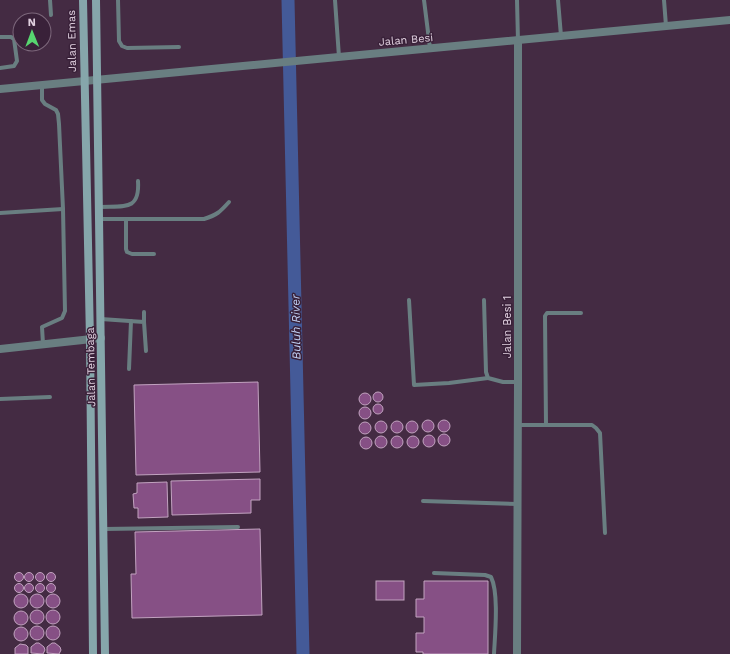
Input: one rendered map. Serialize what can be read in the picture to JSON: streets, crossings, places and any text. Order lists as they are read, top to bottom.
{
  "streets": {
    "main road": ["Jalan Emas", "Jalan Tembaga"],
    "street": ["Jalan Besi", "Jalan Besi 1"]
  },
  "crossings": [
    ["Jalan Besi", "Jalan Emas"],
    ["Jalan Besi", "Jalan Besi 1"],
    ["Jalan Besi", "Jalan Tembaga"],
    ["Jalan Emas", "Jalan Tembaga"]
  ],
  "water": ["Buluh River"],
  "north": "top"
}
